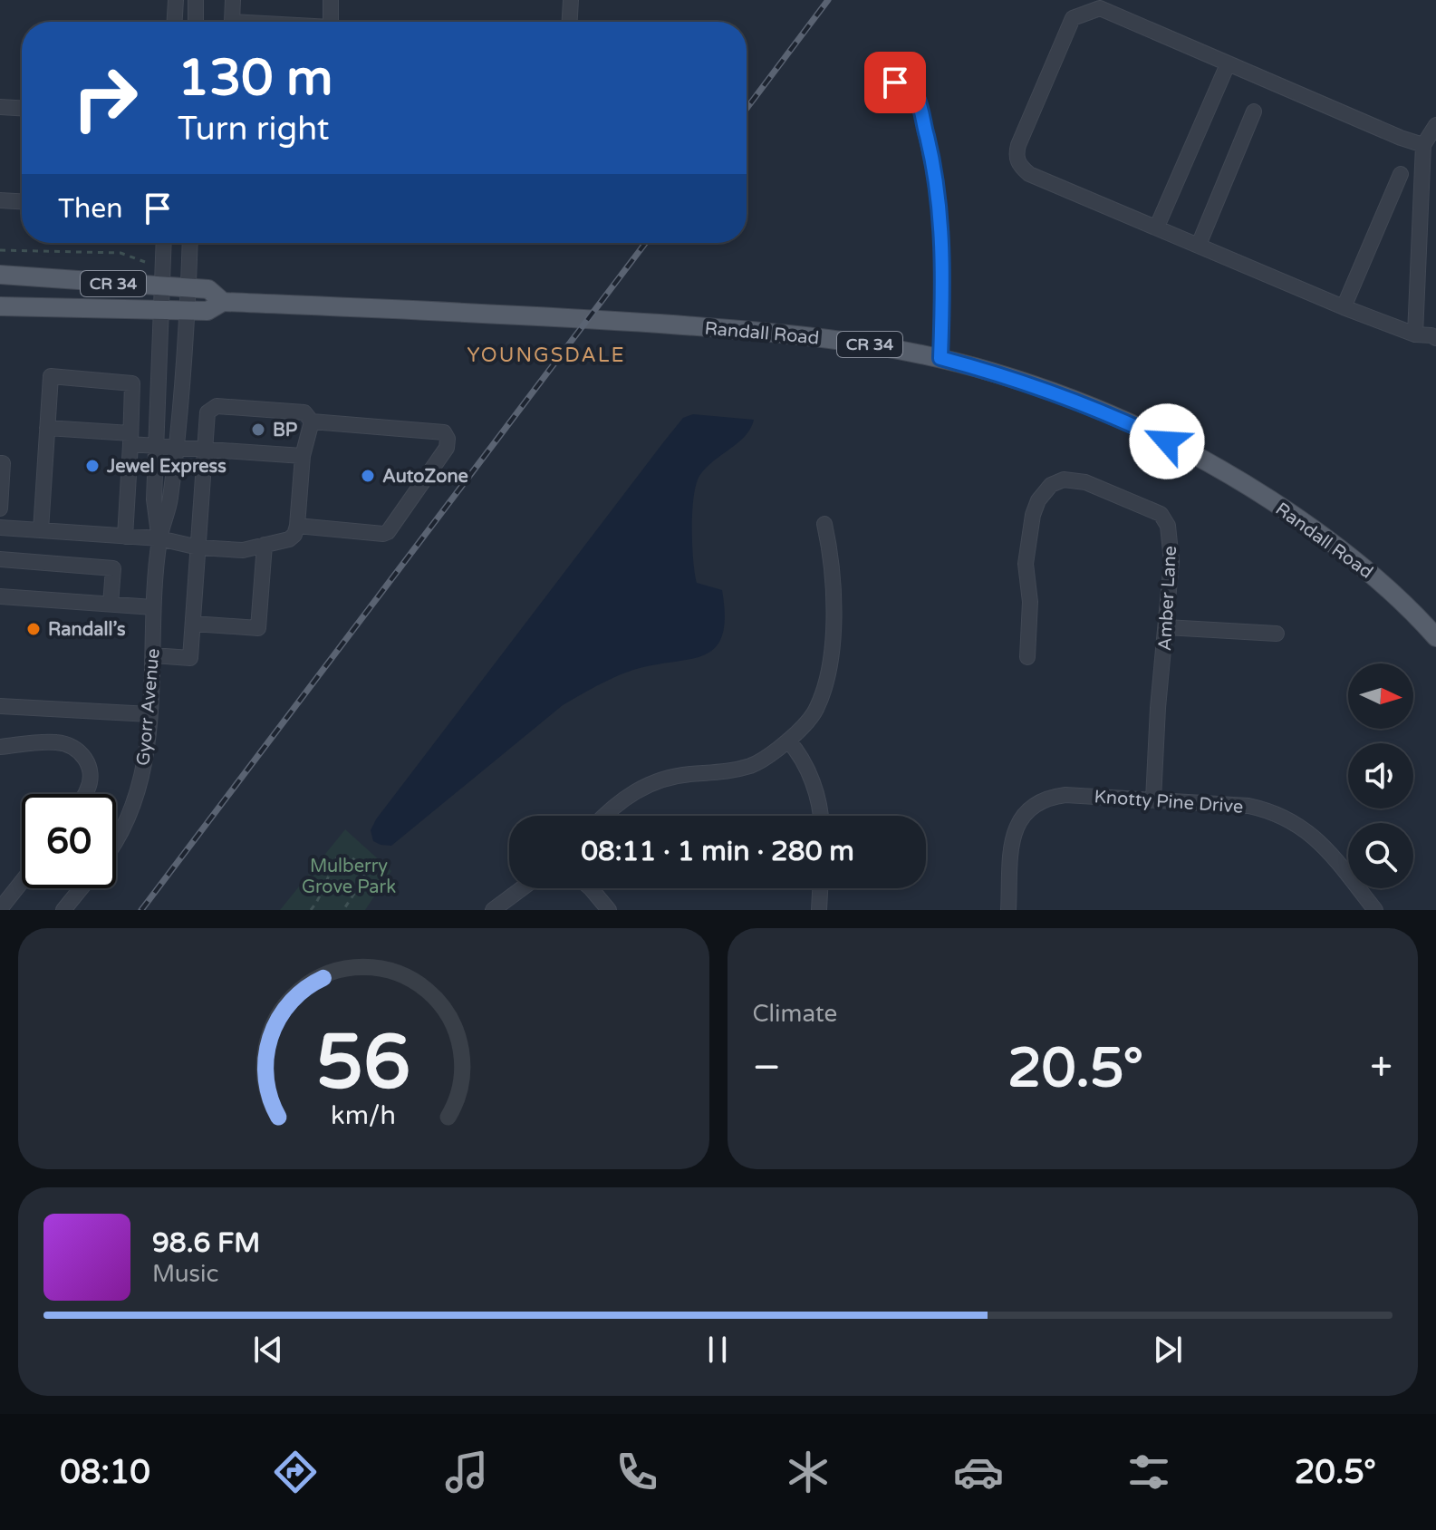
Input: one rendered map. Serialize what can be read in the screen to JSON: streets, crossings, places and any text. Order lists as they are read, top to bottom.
{
  "streets": {
    "main road": ["CR 34", "Randall Road"],
    "street": ["Amber Lane", "Gyorr Avenue", "Knotty Pine Drive"]
  },
  "crossings": [
    ["Randall Road", "Gyorr Avenue"],
    ["Amber Lane", "Knotty Pine Drive"]
  ],
  "districts": ["YOUNGSDALE"],
  "parks": ["Mulberry Grove Park"],
  "places": [
    "BP",
    "Jewel Express",
    "AutoZone",
    "Randall’s"
  ],
  "north": "right",
  "page": {
    "turn": ["130 m", "Turn right"],
    "then": "Then",
    "limit": "60",
    "trip": "08:11 · 1 min · 280 m",
    "tile": "Climate",
    "heat": ["−", "20.5°", "+"],
    "song": ["98.6 FM", "Music"],
    "tabs": ["08:10", "20.5°"],
    "gauge": ["56", "km/h"]
  }
}
